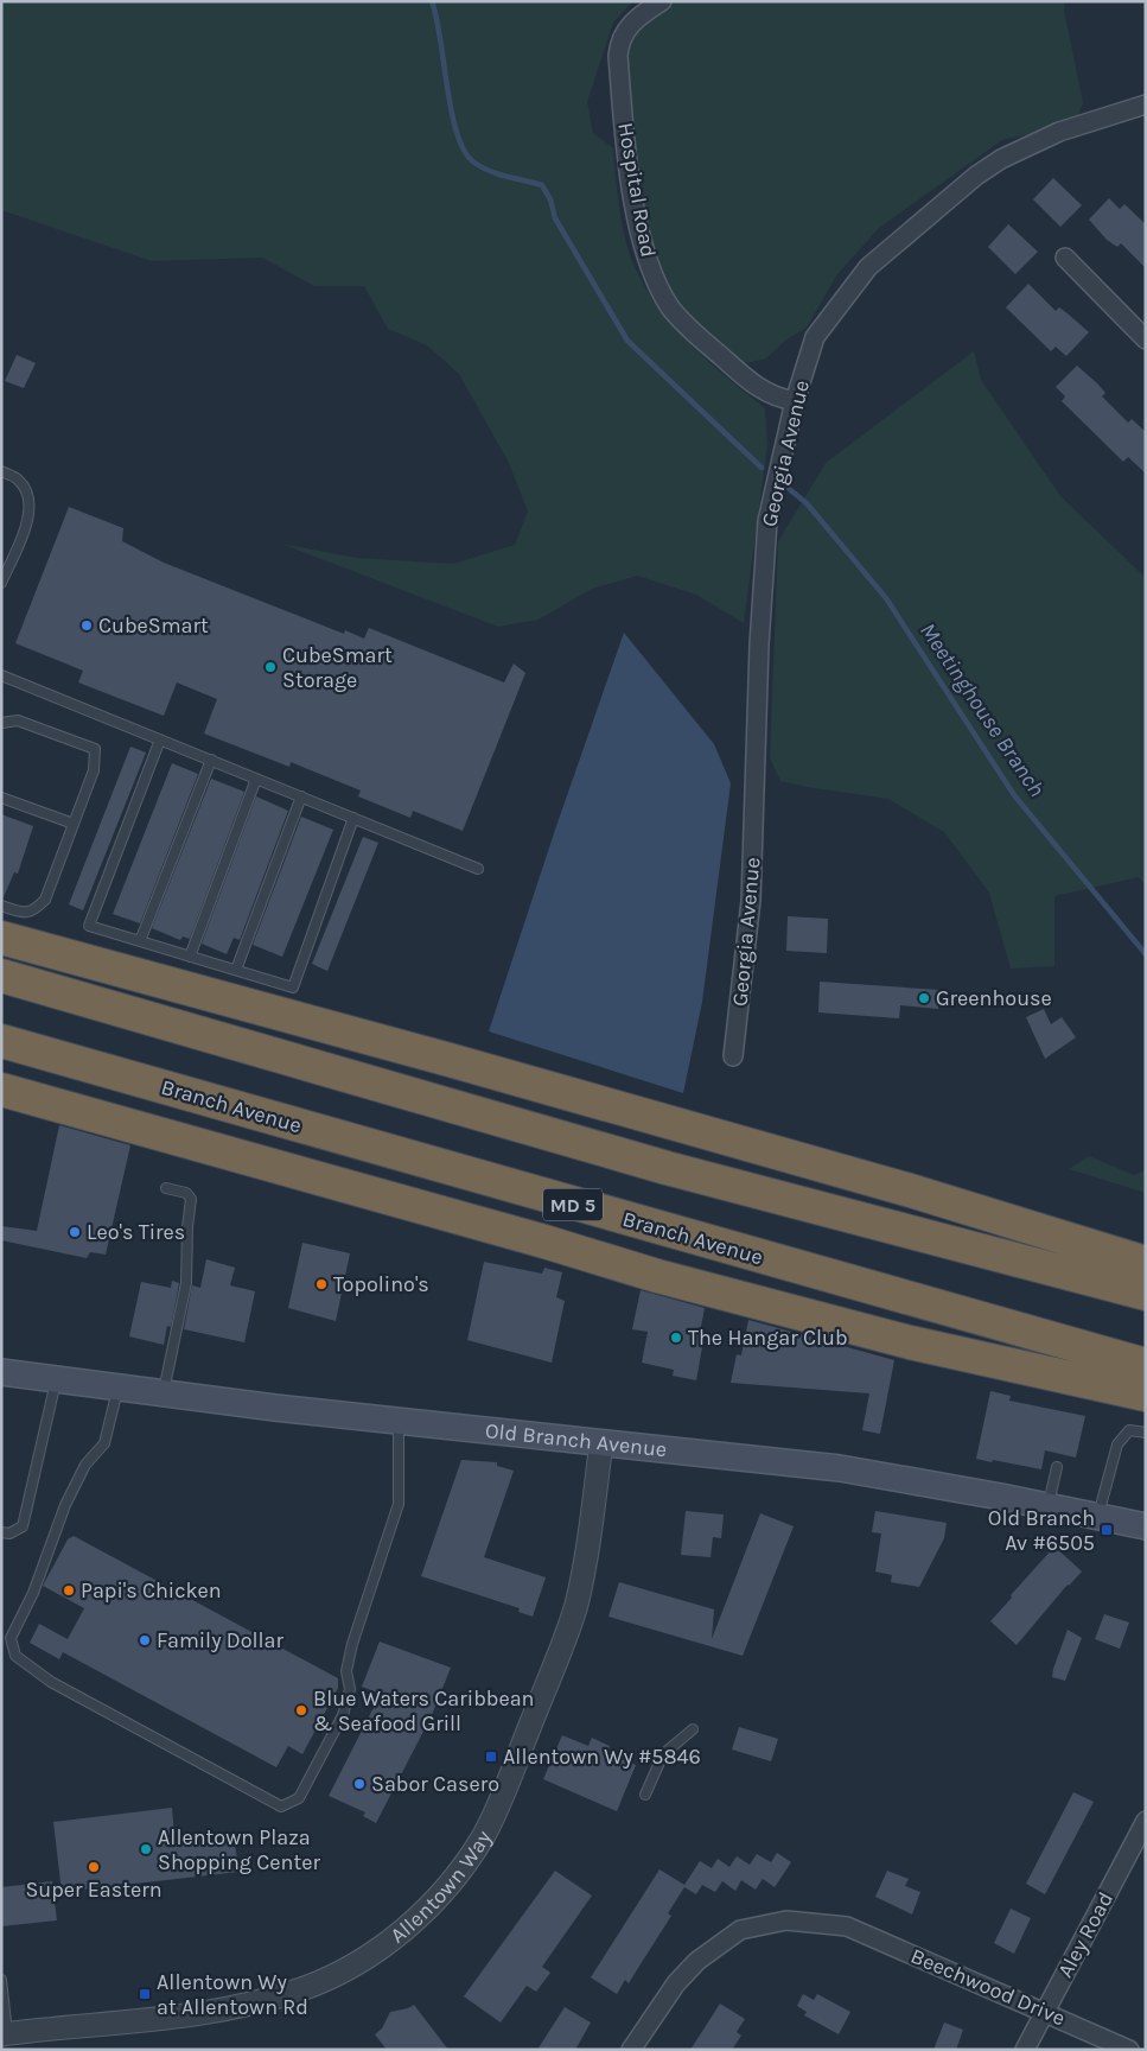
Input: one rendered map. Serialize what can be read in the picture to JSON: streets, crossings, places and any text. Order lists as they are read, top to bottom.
{
  "streets": {
    "highway": ["Branch Avenue", "MD 5"],
    "main road": ["Old Branch Avenue"],
    "street": [
      "Hospital Road",
      "Georgia Avenue",
      "Allentown Way",
      "Aley Road",
      "Beechwood Drive"
    ]
  },
  "crossings": [
    ["Hospital Road", "Georgia Avenue"],
    ["Old Branch Avenue", "Allentown Way"],
    ["Aley Road", "Beechwood Drive"]
  ],
  "water": ["Meetinghouse Branch"],
  "places": {
    "other": [
      "CubeSmart",
      "CubeSmart Storage",
      "Greenhouse",
      "Leo's Tires",
      "Topolino's",
      "The Hangar Club",
      "Papi's Chicken",
      "Family Dollar",
      "Blue Waters Caribbean & Seafood Grill",
      "Sabor Casero",
      "Allentown Plaza Shopping Center",
      "Super Eastern"
    ],
    "transit": ["Old Branch Av #6505", "Allentown Wy #5846", "Allentown Wy at Allentown Rd"]
  }
}
